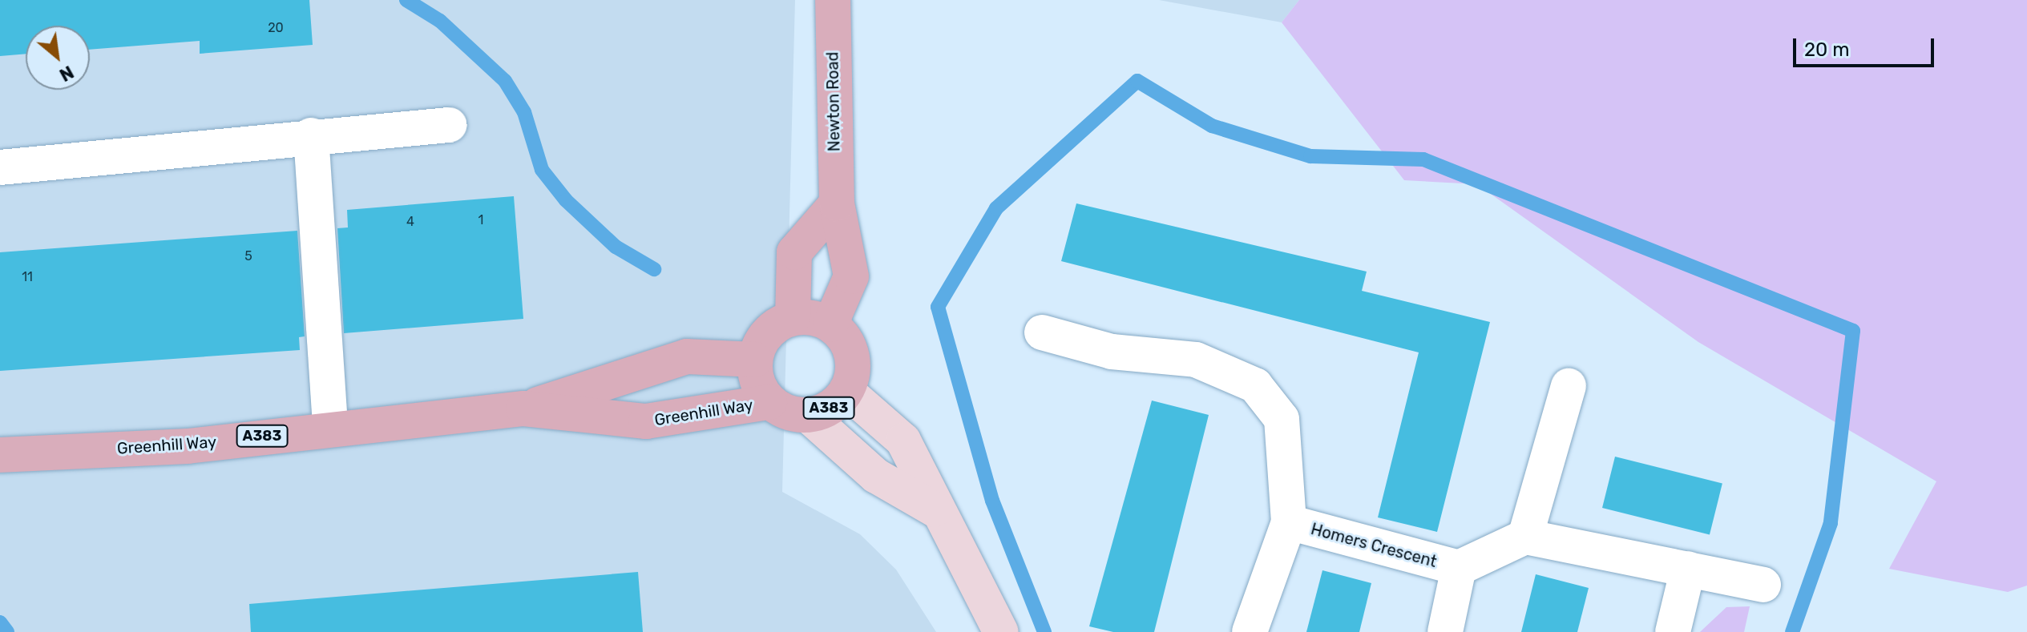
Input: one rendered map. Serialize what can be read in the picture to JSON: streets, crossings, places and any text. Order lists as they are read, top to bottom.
{
  "streets": {
    "main road": ["Newton Road", "A383", "Greenhill Way"],
    "street": ["Homers Crescent"]
  },
  "crossings": [
    ["Newton Road", "A383"],
    ["Newton Road", "Greenhill Way"],
    ["A383", "Greenhill Way"]
  ],
  "house_numbers": [
    "20",
    "1",
    "4",
    "5",
    "11"
  ],
  "scale_bar": "20 m",
  "north": "bottom right"
}
